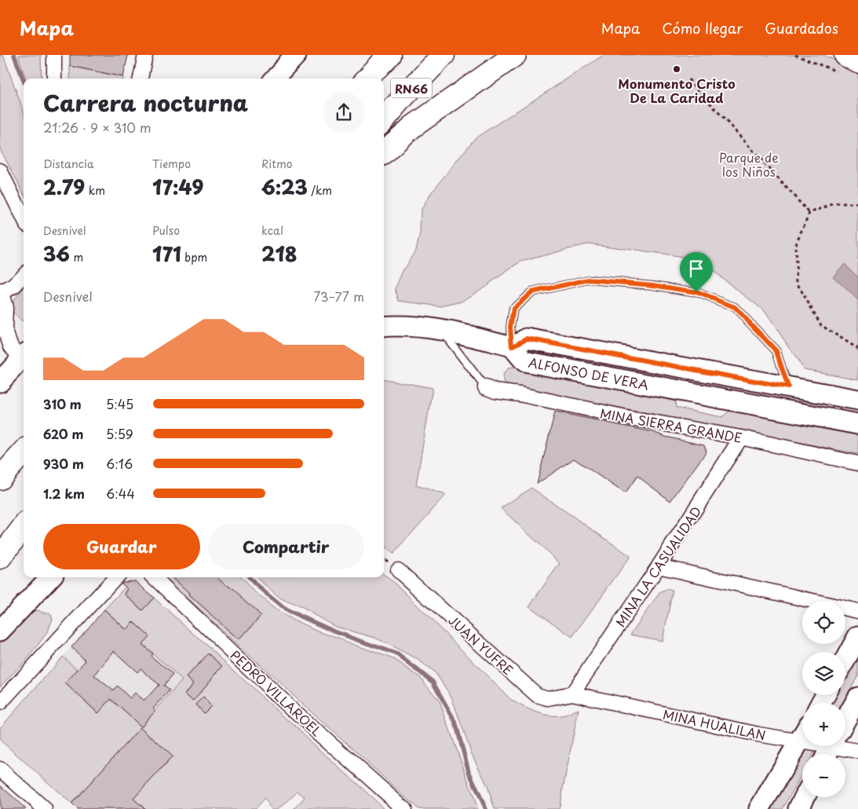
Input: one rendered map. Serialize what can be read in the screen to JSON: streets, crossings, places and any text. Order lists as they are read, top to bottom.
{
  "streets": {
    "highway": ["RN66"],
    "street": [
      "ALFONSO DE VERA",
      "MINA SIERRA GRANDE",
      "MINA LA CASUALIDAD",
      "JUAN YUFRE",
      "PEDRO VILLAROEL",
      "MINA HUALILAN"
    ]
  },
  "crossings": [
    ["MINA SIERRA GRANDE", "MINA LA CASUALIDAD"],
    ["MINA LA CASUALIDAD", "JUAN YUFRE"],
    ["MINA LA CASUALIDAD", "MINA HUALILAN"],
    ["JUAN YUFRE", "MINA HUALILAN"]
  ],
  "parks": ["Parque de los Niños"],
  "places": ["Monumento Cristo De La Caridad"],
  "page": {
    "header": "Mapa",
    "nav": ["Mapa", "Cómo llegar", "Guardados"],
    "heading": ["Carrera nocturna", "21:26 · 9 × 310 m"],
    "stats": [
      ["Distancia", "2.79 km"],
      ["Tiempo", "17:49"],
      ["Ritmo", "6:23 /km"],
      ["Desnivel", "36 m"],
      ["Pulso", "171 bpm"],
      ["kcal", "218"]
    ],
    "chart": ["Desnivel", "73–77 m"],
    "list": [
      {
        "name": "310 m",
        "note": "5:45"
      },
      {
        "name": "620 m",
        "note": "5:59"
      },
      {
        "name": "930 m",
        "note": "6:16"
      },
      {
        "name": "1.2 km",
        "note": "6:44"
      }
    ],
    "buttons": ["Guardar", "Compartir"],
    "map_buttons": ["+", "−"]
  }
}
